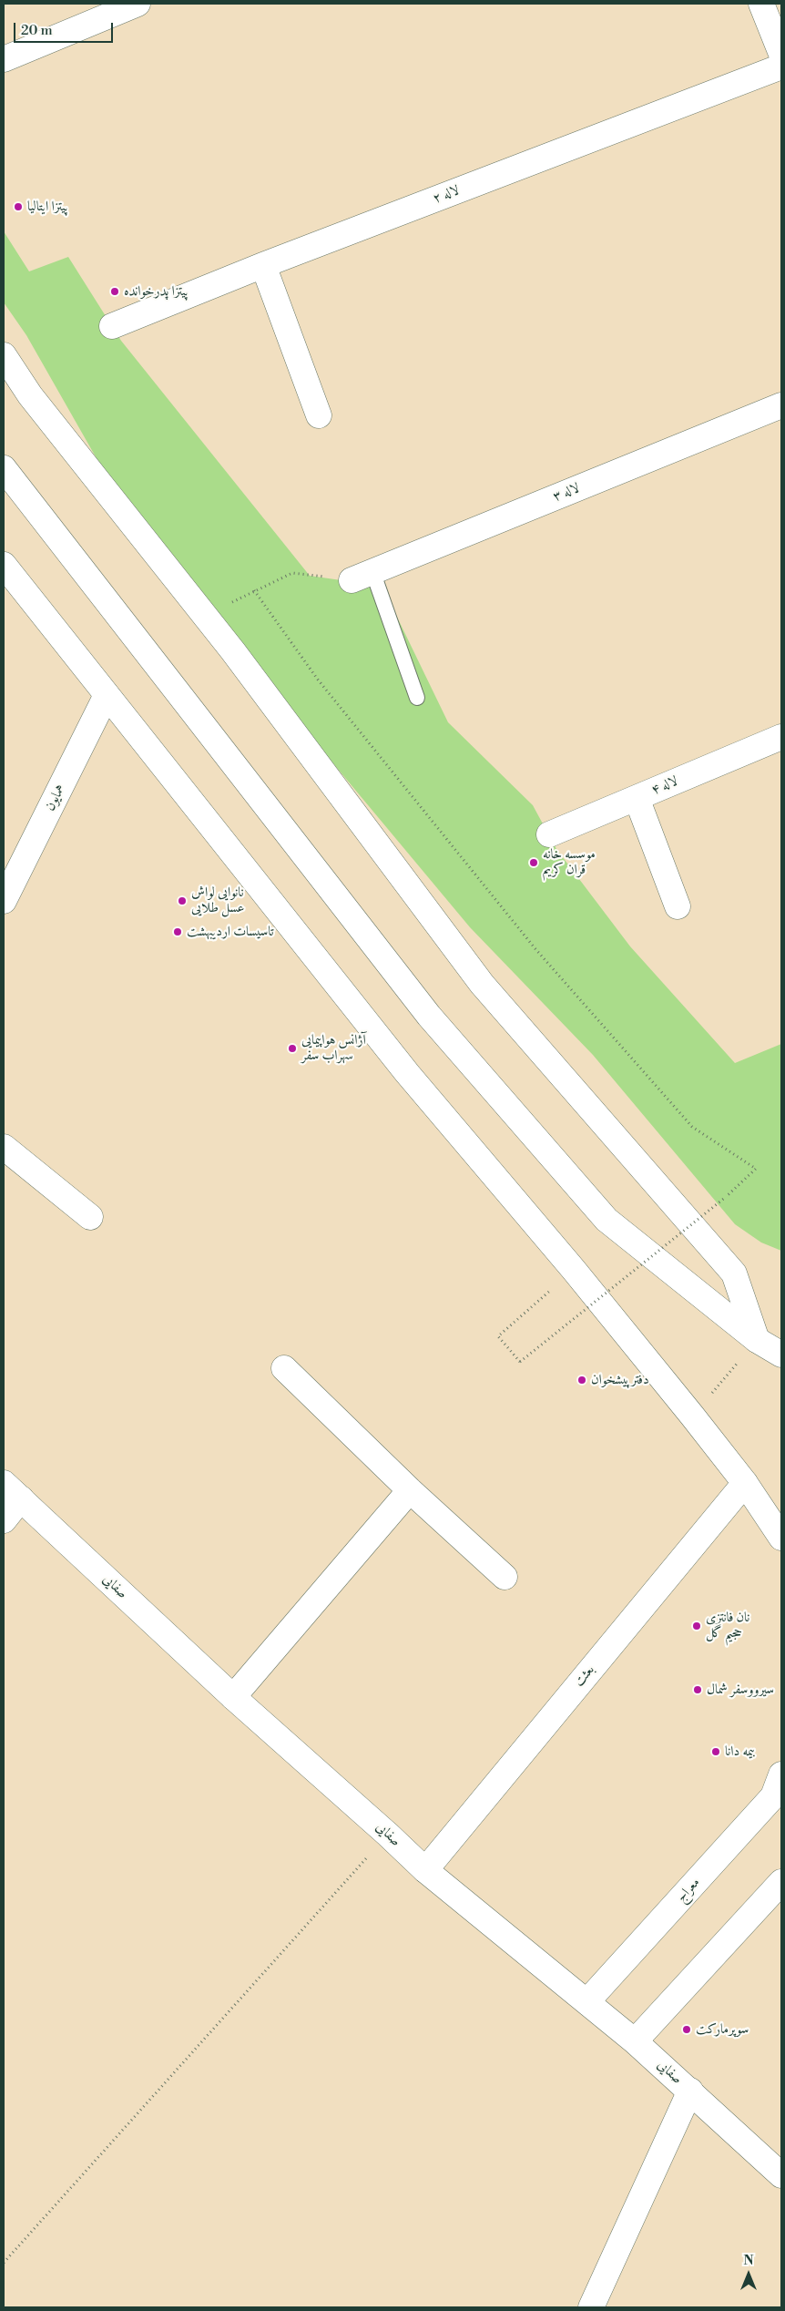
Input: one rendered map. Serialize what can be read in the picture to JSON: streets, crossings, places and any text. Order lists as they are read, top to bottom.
{
  "streets": {
    "street": [
      "لاله ۲",
      "لاله ۳",
      "لاله ۴",
      "همایون",
      "صفایی",
      "بعثت",
      "معراج"
    ]
  },
  "crossings": [
    ["صفایی", "بعثت"],
    ["صفایی", "معراج"]
  ],
  "places": [
    "پیتزا ایتالیا",
    "پیتزا پدرخوانده",
    "موسسه خانه قران کریم",
    "نانوایی لواش عسل طلایی",
    "تاسیسات اردیبهشت",
    "آژانس هواپیمایی سهراب سفر",
    "دفترپیشخوان",
    "نان فانتزی حجیم گل",
    "سیرووسفر شمال",
    "بیمه دانا",
    "سوپرمارکت"
  ],
  "scale_bar": "20 m",
  "north": "top"
}
